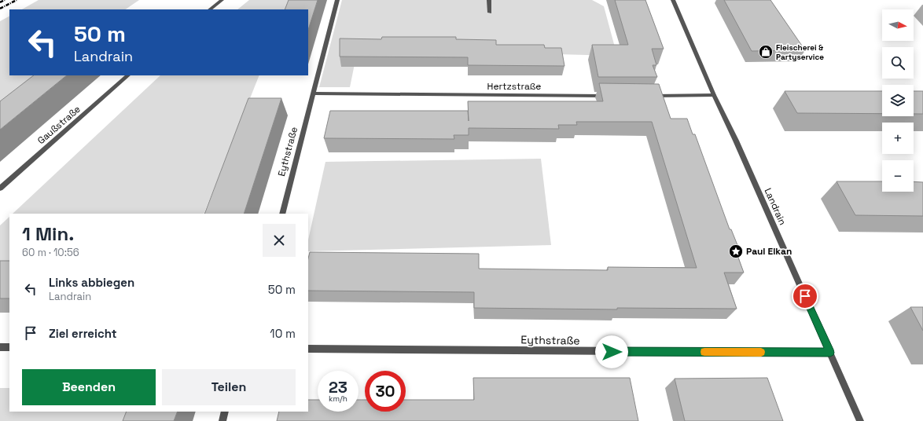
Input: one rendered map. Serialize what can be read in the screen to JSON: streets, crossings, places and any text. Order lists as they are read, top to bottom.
{
  "streets": {
    "street": [
      "Hertzstraße",
      "Gaußstraße",
      "Eythstraße",
      "Landrain"
    ]
  },
  "crossings": [
    ["Hertzstraße", "Eythstraße"],
    ["Eythstraße", "Landrain"]
  ],
  "places": {
    "shop": ["Fleischerei & Partyservice"],
    "place": ["Paul Elkan"]
  },
  "north": "right",
  "page": {
    "map_buttons": ["+", "−"],
    "turn": ["50 m", "Landrain"],
    "heading": ["1 Min.", "60 m · 10:56"],
    "list": [
      {
        "name": "Links abbiegen",
        "note": "Landrain",
        "value": "50 m"
      },
      {
        "name": "Ziel erreicht",
        "value": "10 m"
      }
    ],
    "buttons": ["Beenden", "Teilen"],
    "speed": "23 km/h",
    "limit": "30"
  }
}
